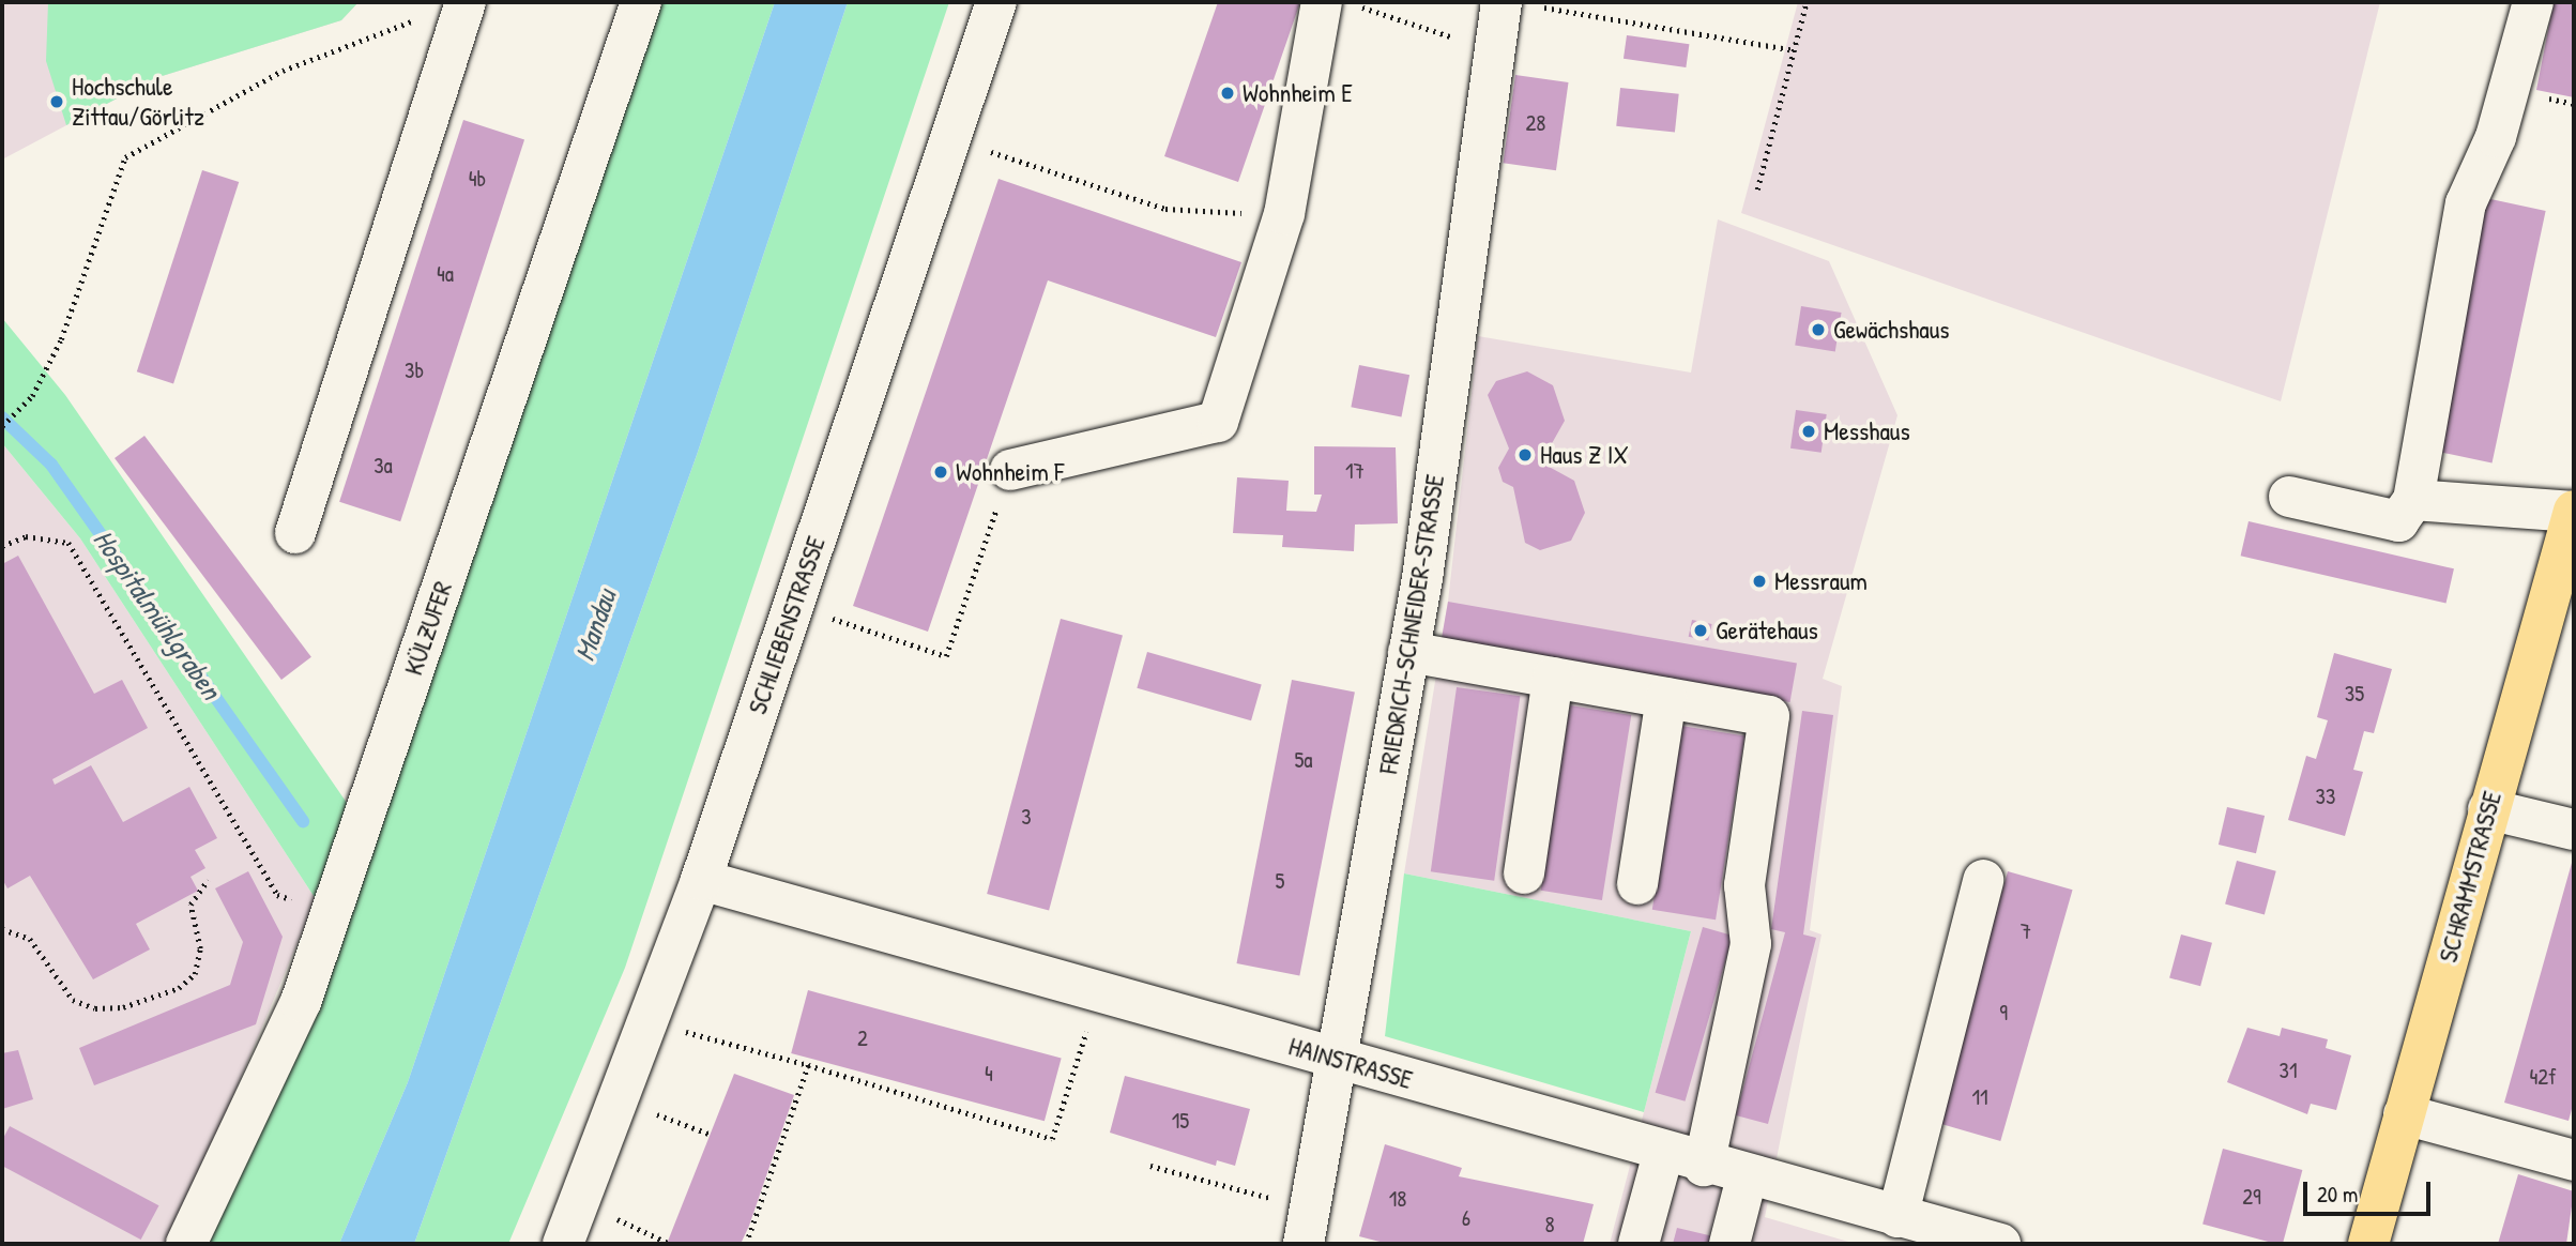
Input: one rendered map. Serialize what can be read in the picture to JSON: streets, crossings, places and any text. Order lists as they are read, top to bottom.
{
  "streets": {
    "main road": ["SCHRAMMSTRASSE"],
    "street": [
      "FRIEDRICH-SCHNEIDER-STRASSE",
      "SCHLIEBENSTRASSE",
      "KÜLZUFER",
      "HAINSTRASSE"
    ]
  },
  "crossings": [
    ["FRIEDRICH-SCHNEIDER-STRASSE", "HAINSTRASSE"],
    ["SCHLIEBENSTRASSE", "HAINSTRASSE"]
  ],
  "water": ["Hospitalmühlgraben", "Mandau"],
  "places": [
    "Wohnheim E",
    "Hochschule Zittau/Görlitz",
    "Gewächshaus",
    "Messhaus",
    "Haus Z IX",
    "Wohnheim F",
    "Messraum",
    "Gerätehaus"
  ],
  "house_numbers": [
    "28",
    "4b",
    "4a",
    "3b",
    "3a",
    "17",
    "35",
    "5a",
    "33",
    "3",
    "5",
    "7",
    "9",
    "2",
    "31",
    "4",
    "42f",
    "11",
    "15",
    "29",
    "18",
    "6",
    "8"
  ],
  "scale_bar": "20 m"
}
